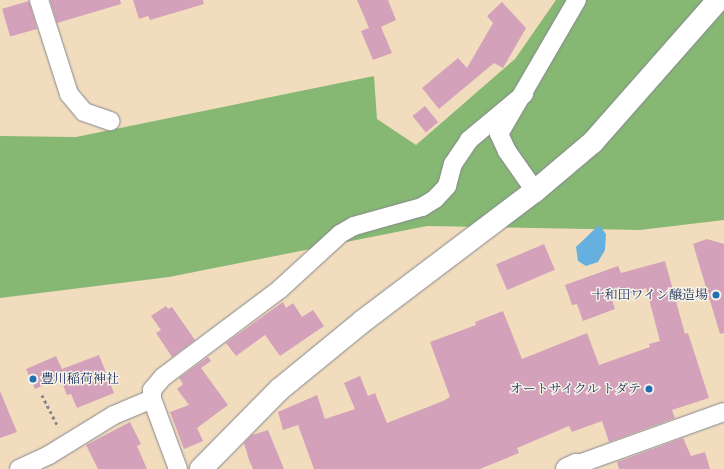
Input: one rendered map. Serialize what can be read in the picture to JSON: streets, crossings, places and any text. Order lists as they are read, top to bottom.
{
  "places": ["十和田ワイン醸造場", "豊川稲荷神社", "オートサイクル トダテ"]
}
